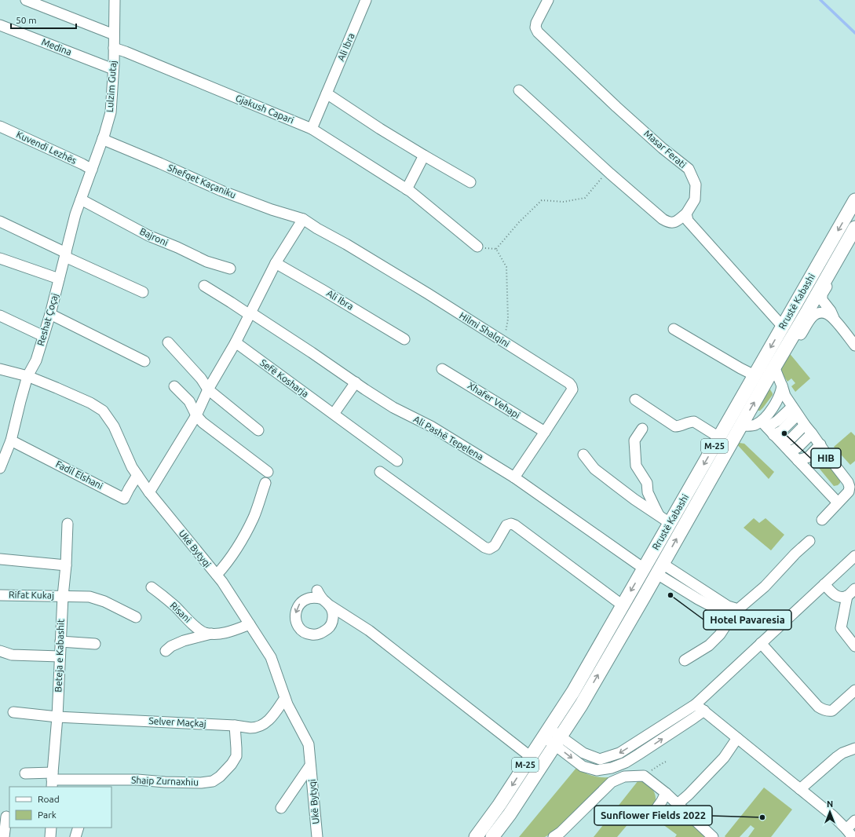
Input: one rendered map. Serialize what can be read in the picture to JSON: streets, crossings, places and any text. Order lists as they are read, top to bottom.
{
  "streets": {
    "main road": ["Rrustë Kabashi", "M-25"],
    "street": [
      "Medina",
      "Ali Ibra",
      "Lulzim Gutaj",
      "Gjakush Capari",
      "Kuvendi Lezhës",
      "Masar Ferati",
      "Shefqet Kaçaniku",
      "Bajroni",
      "Reshat Çoçaj",
      "Hilmi Shalqini",
      "Sefë Kosharja",
      "Xhafer Vehapi",
      "Ali Pashë Tepelena",
      "Fadil Elshani",
      "Ukë Bytyqi",
      "Rifat Kukaj",
      "Risani",
      "Beteja e Kabashit",
      "Selver Maçkaj",
      "Shaip Zurnaxhiu"
    ]
  },
  "crossings": [
    ["Medina", "Lulzim Gutaj"],
    ["Ali Ibra", "Gjakush Capari"],
    ["Lulzim Gutaj", "Gjakush Capari"],
    ["Lulzim Gutaj", "Kuvendi Lezhës"],
    ["Lulzim Gutaj", "Shefqet Kaçaniku"],
    ["Lulzim Gutaj", "Reshat Çoçaj"],
    ["Kuvendi Lezhës", "Reshat Çoçaj"],
    ["Shefqet Kaçaniku", "Hilmi Shalqini"],
    ["Bajroni", "Reshat Çoçaj"],
    ["Rrustë Kabashi", "Ali Pashë Tepelena"],
    ["Reshat Çoçaj", "Fadil Elshani"],
    ["Reshat Çoçaj", "Ukë Bytyqi"],
    ["Hilmi Shalqini", "Xhafer Vehapi"],
    ["Hilmi Shalqini", "Ali Pashë Tepelena"],
    ["Fadil Elshani", "Ukë Bytyqi"],
    ["Ukë Bytyqi", "Risani"],
    ["Ukë Bytyqi", "Selver Maçkaj"],
    ["Rifat Kukaj", "Beteja e Kabashit"],
    ["Beteja e Kabashit", "Selver Maçkaj"],
    ["Beteja e Kabashit", "Shaip Zurnaxhiu"],
    ["Selver Maçkaj", "Shaip Zurnaxhiu"]
  ],
  "places": ["HIB", "Hotel Pavaresia", "Sunflower Fields 2022"],
  "legend": ["Road", "Park"],
  "scale_bar": "50 m",
  "north": "top"
}
